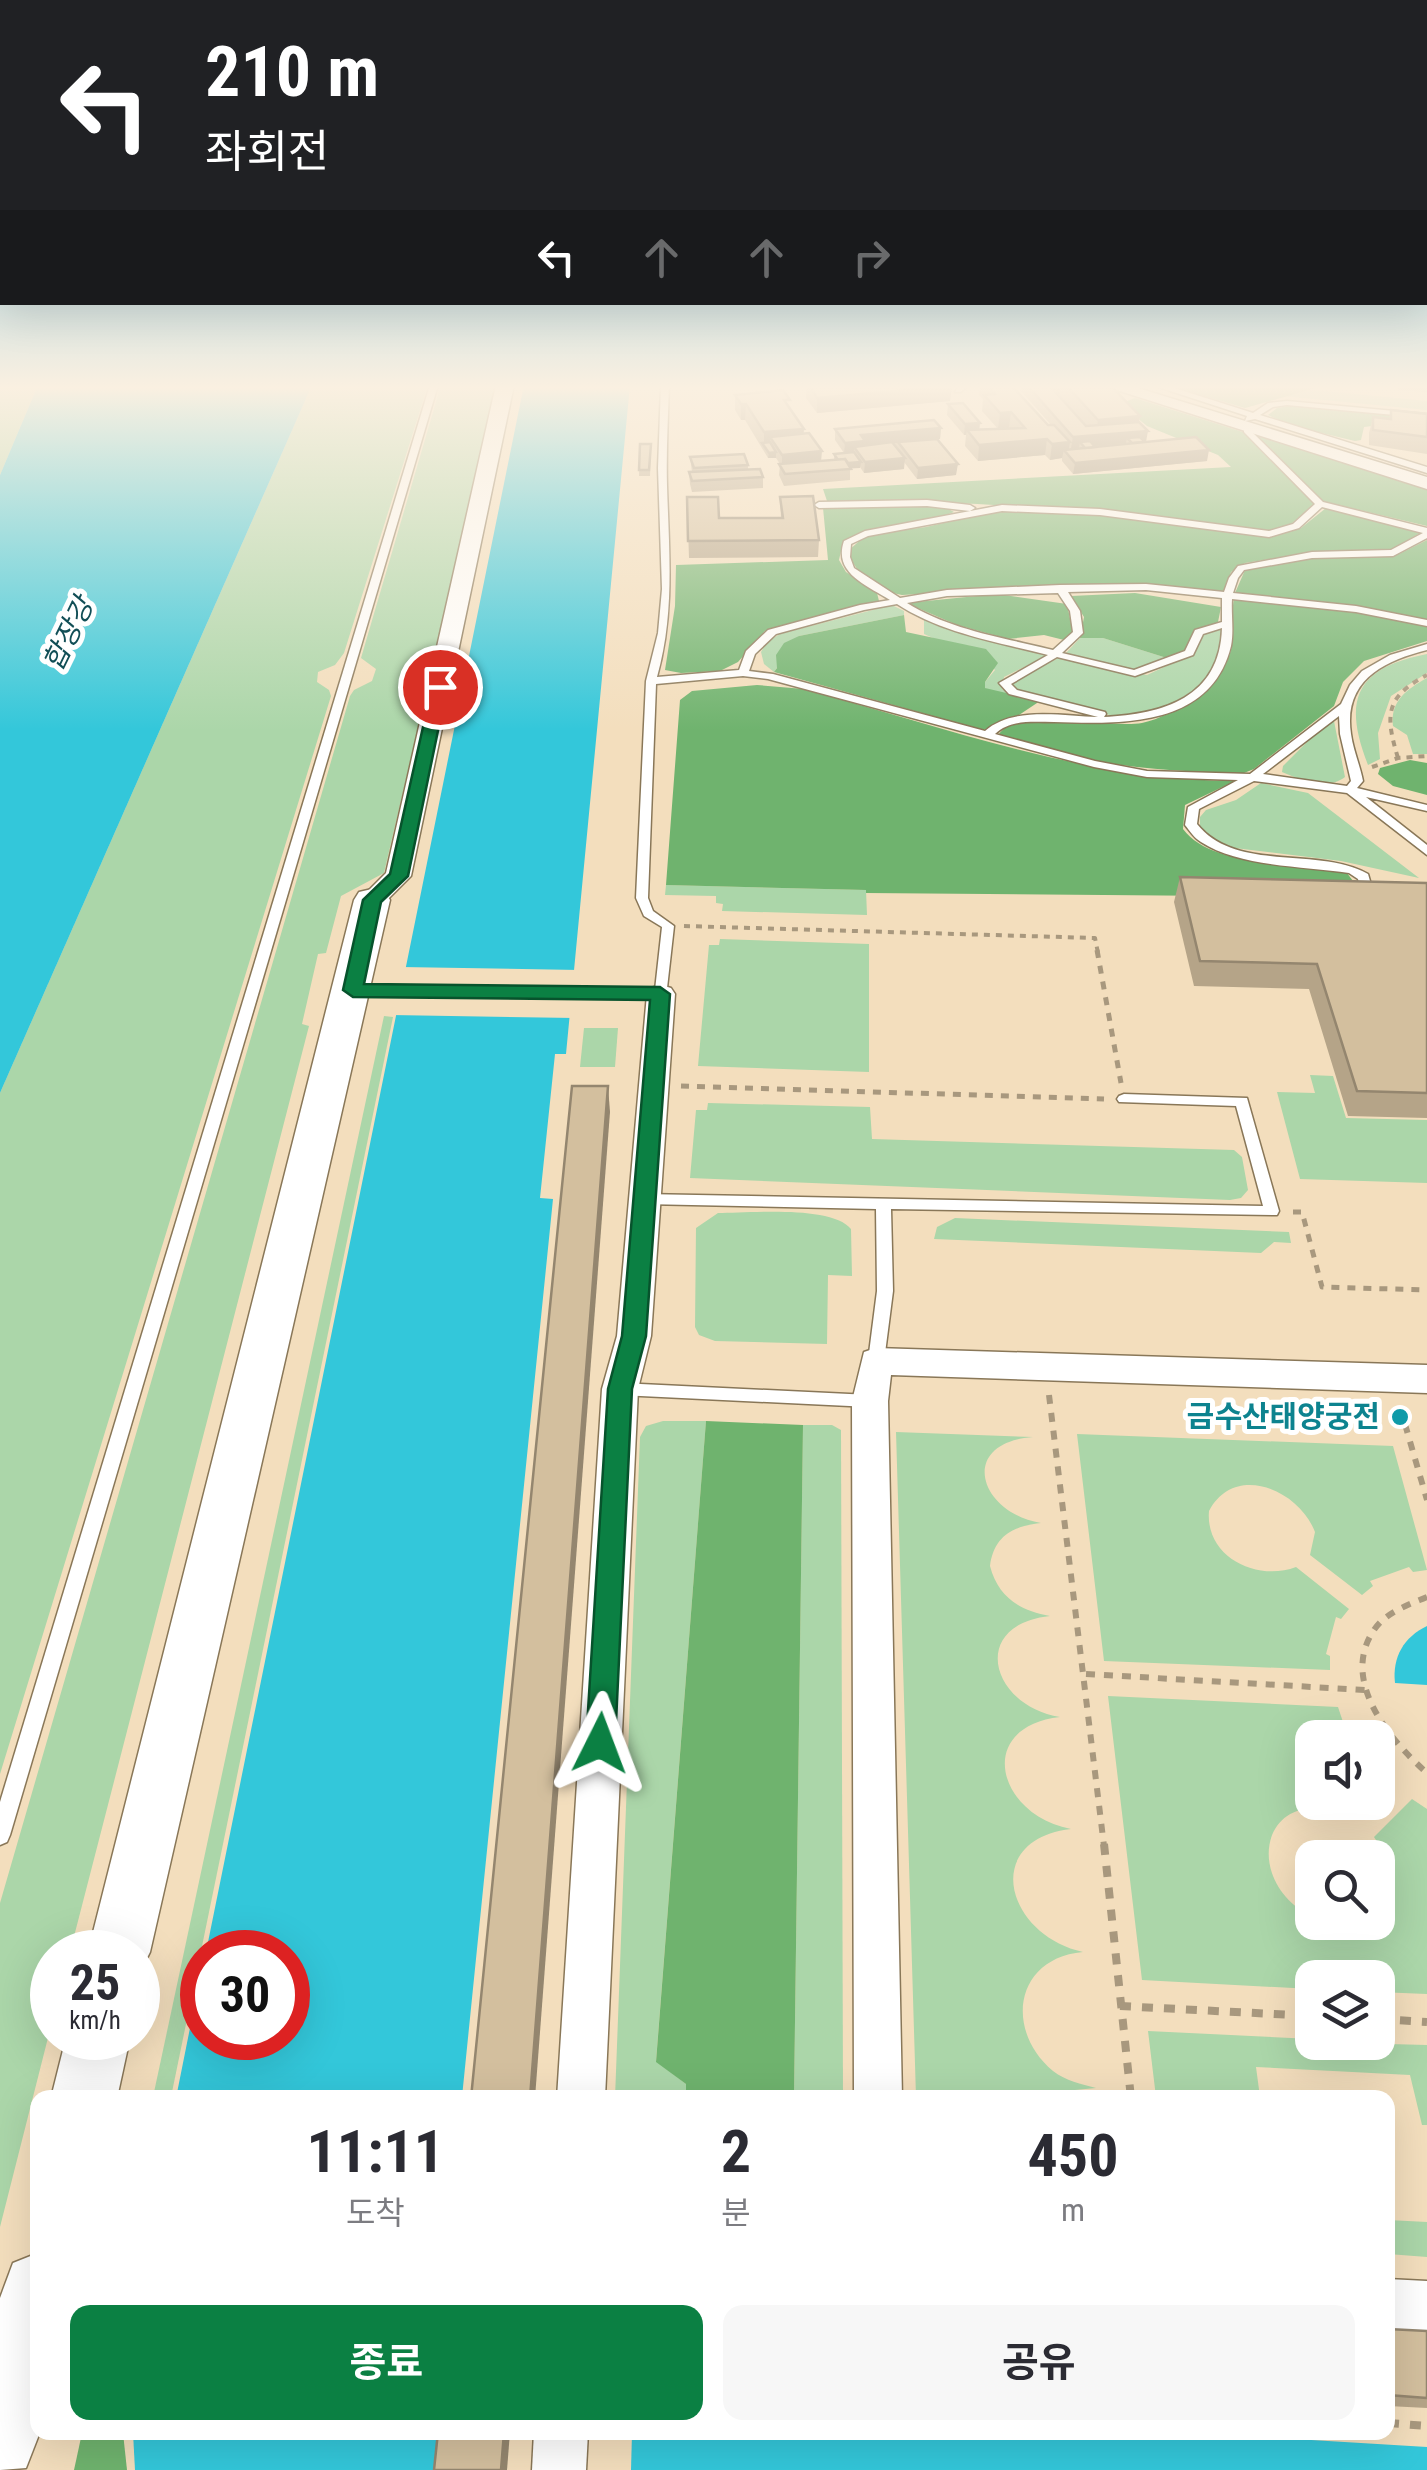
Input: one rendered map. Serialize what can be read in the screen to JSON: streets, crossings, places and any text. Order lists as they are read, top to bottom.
{
  "water": ["합장강"],
  "places": ["금수산태양궁전"],
  "page": {
    "turn": ["210 m", "좌회전"],
    "speed": "25 km/h",
    "limit": "30",
    "eta": [
      "11:11",
      "도착",
      "2",
      "분",
      "450",
      "m"
    ],
    "buttons": ["종료", "공유"]
  }
}
